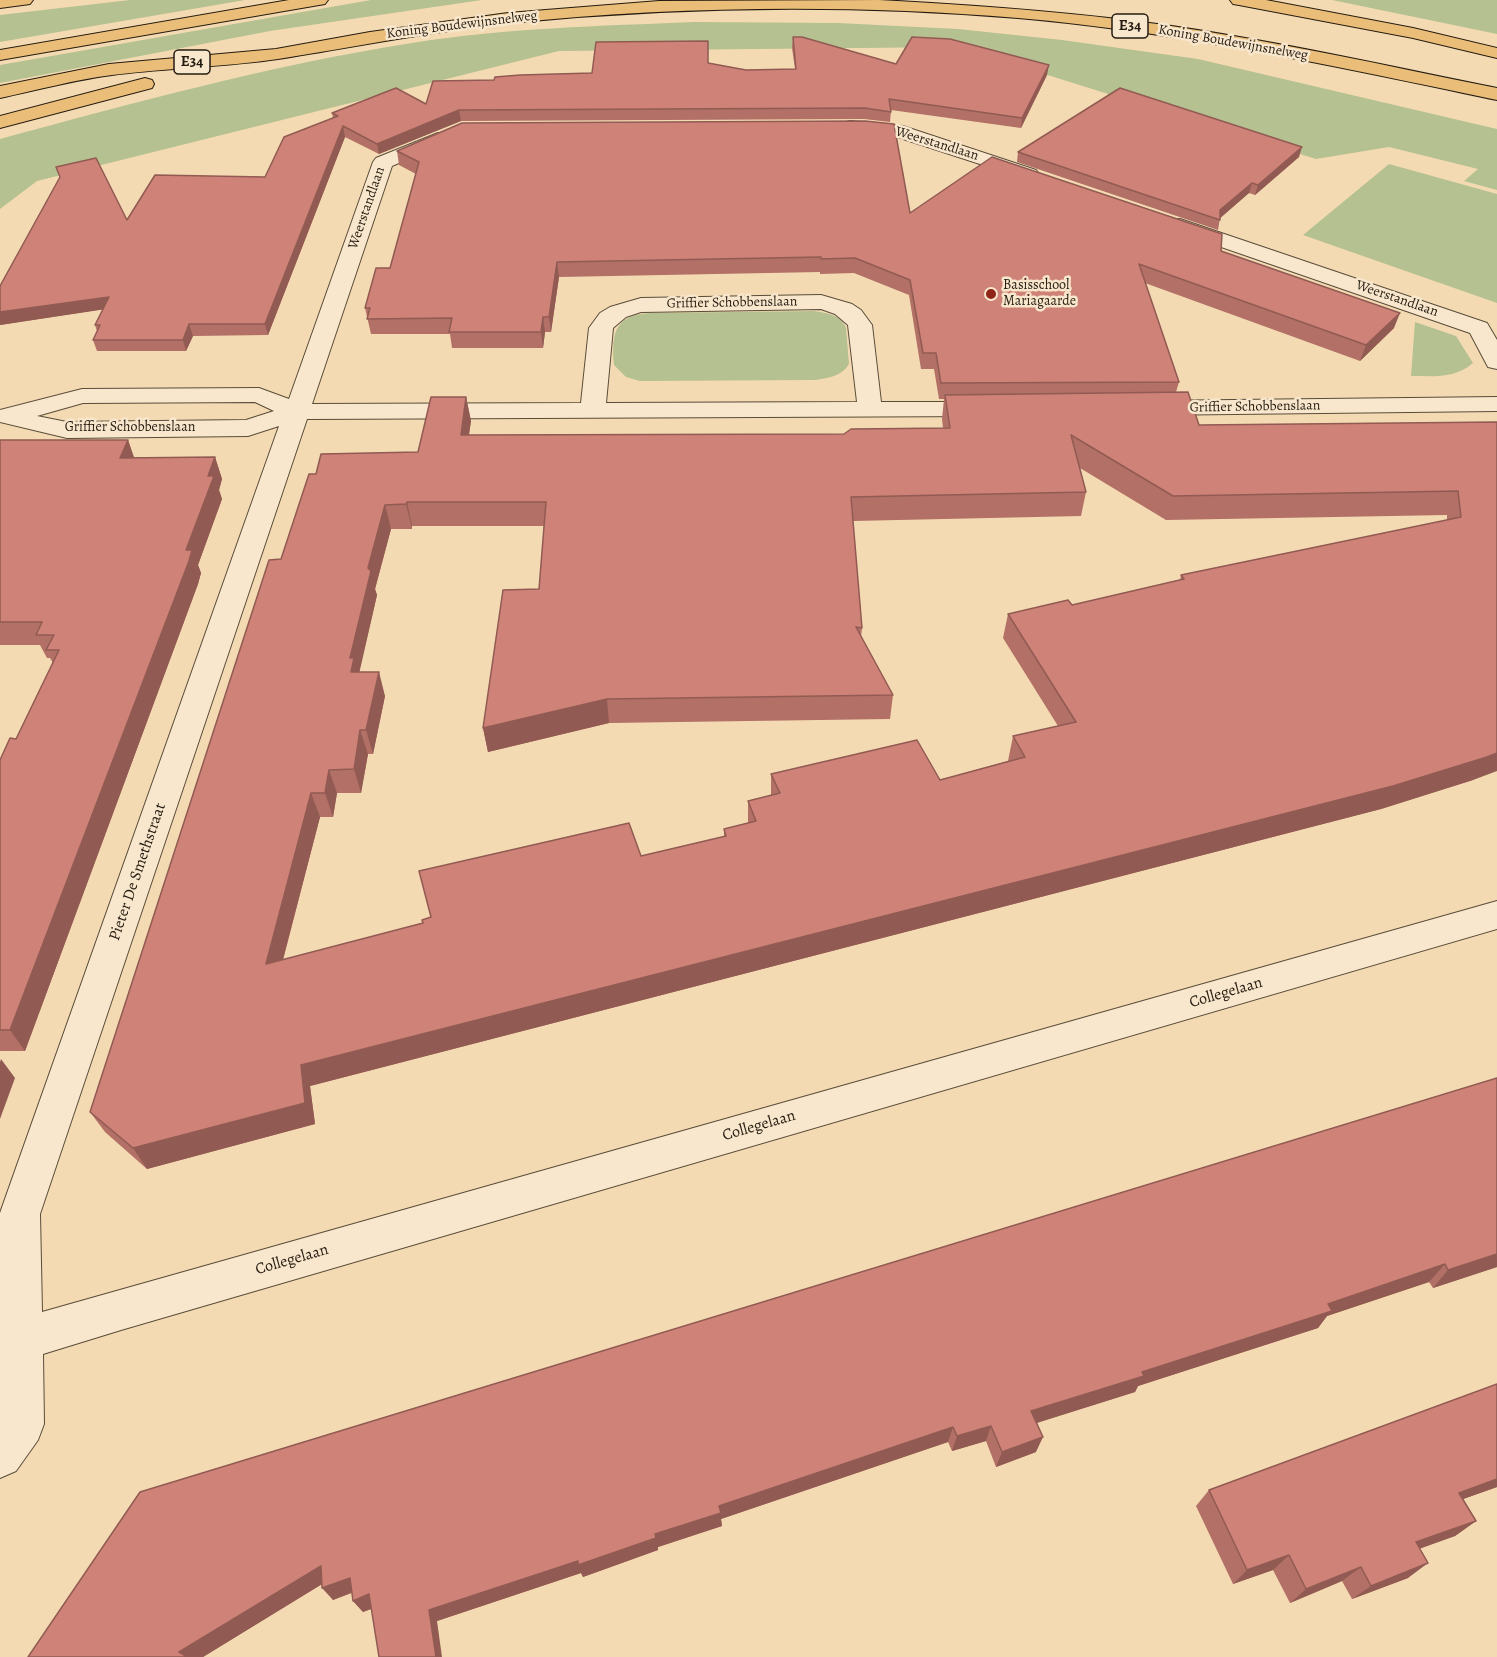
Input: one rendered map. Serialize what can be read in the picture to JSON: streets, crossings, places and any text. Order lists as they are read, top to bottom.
{
  "streets": {
    "highway": ["Koning Boudewijnsnelweg", "E34"],
    "street": [
      "Weerstandlaan",
      "Griffier Schobbenslaan",
      "Pieter De Smethstraat",
      "Collegelaan"
    ]
  },
  "crossings": [
    ["Weerstandlaan", "Griffier Schobbenslaan"],
    ["Weerstandlaan", "Pieter De Smethstraat"],
    ["Griffier Schobbenslaan", "Pieter De Smethstraat"],
    ["Pieter De Smethstraat", "Collegelaan"]
  ],
  "places": ["Basisschool Mariagaarde"]
}
